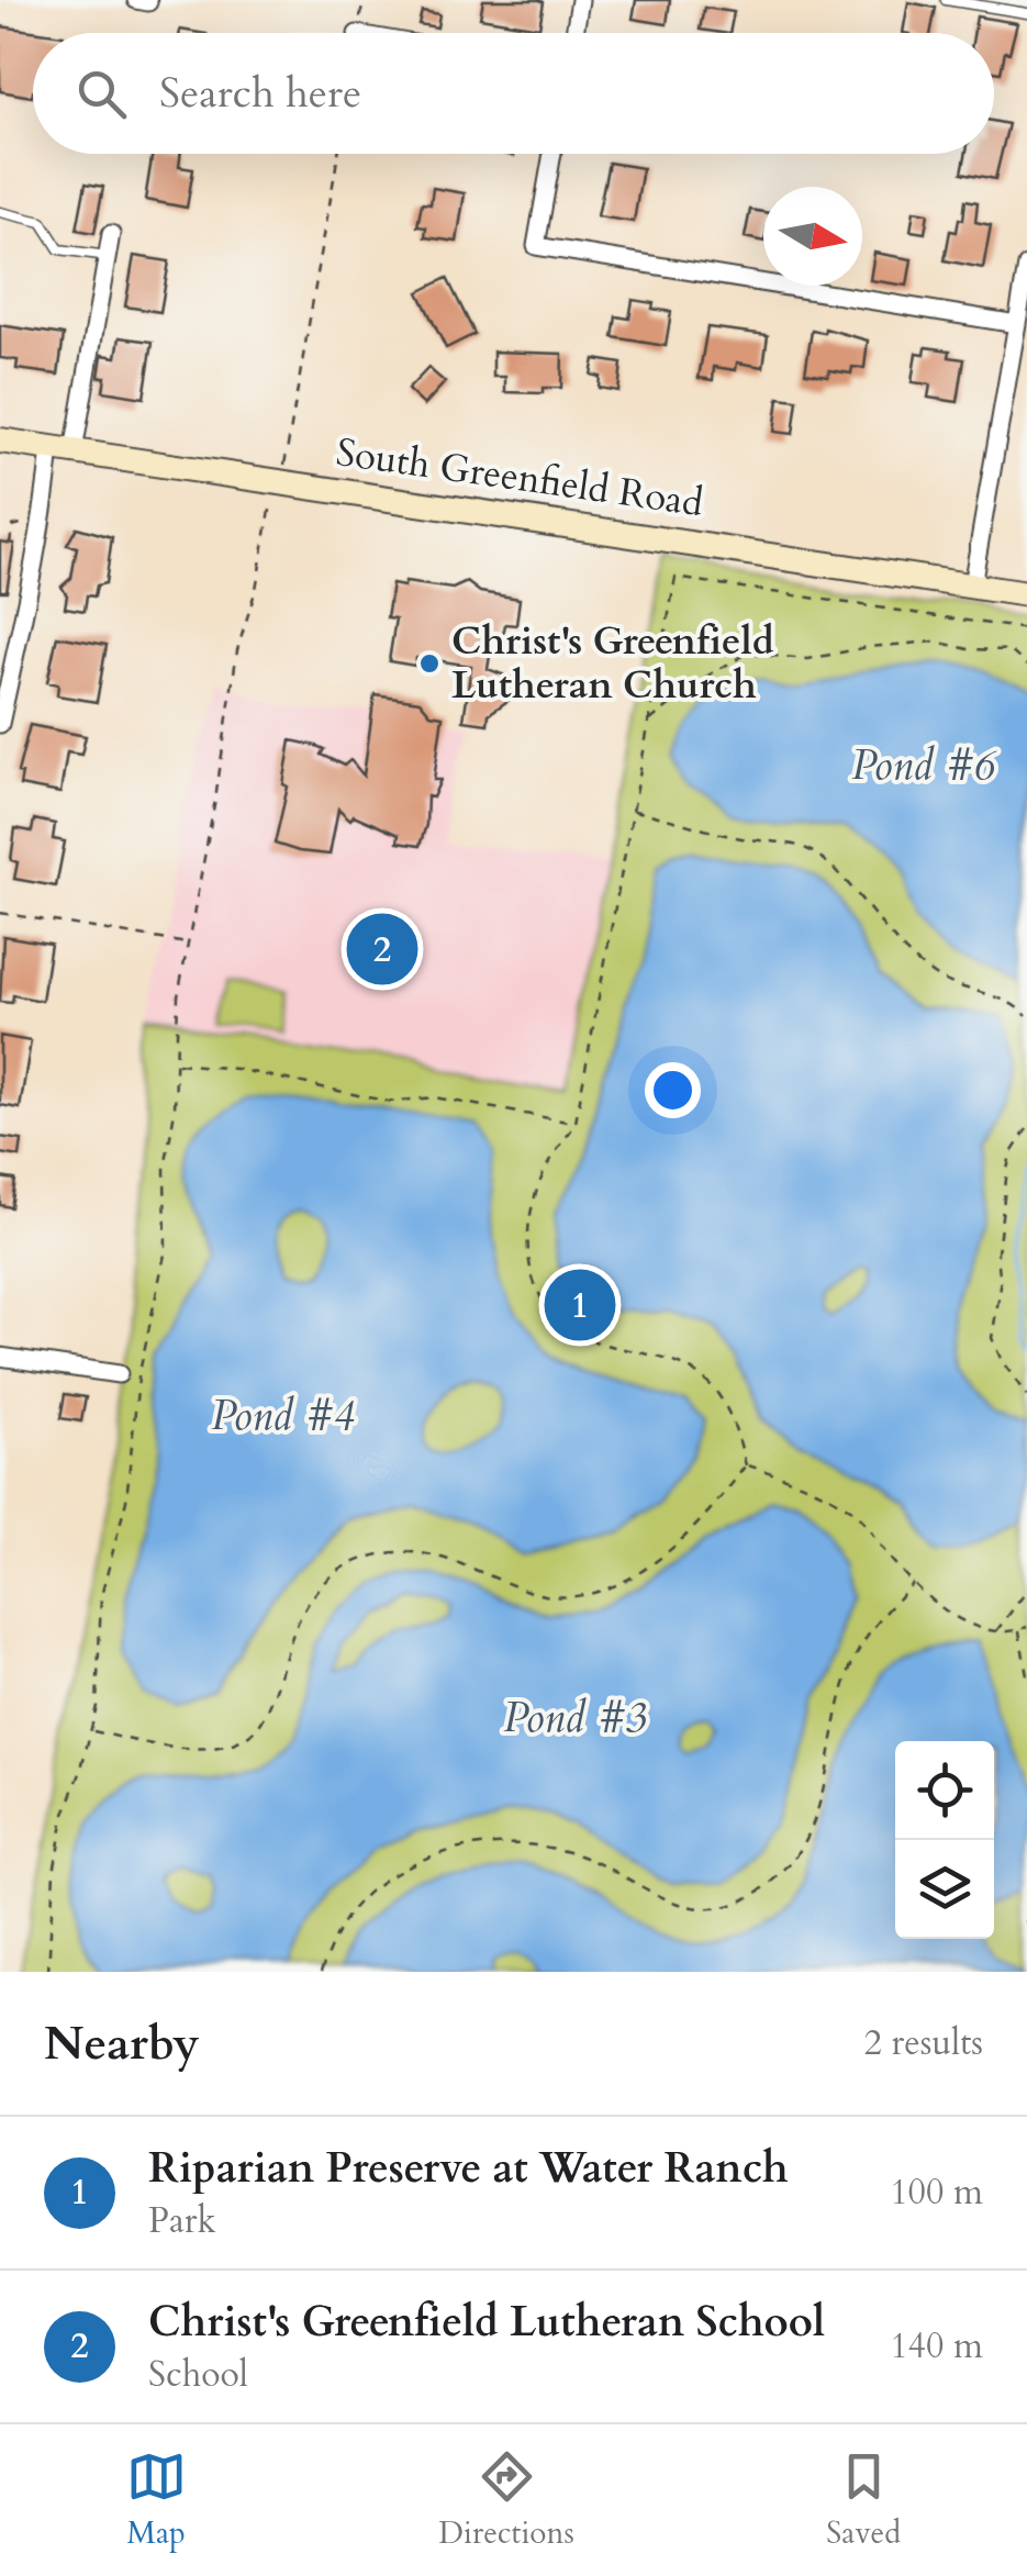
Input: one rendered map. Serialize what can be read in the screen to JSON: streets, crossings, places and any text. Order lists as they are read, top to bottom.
{
  "streets": {
    "main road": ["South Greenfield Road"]
  },
  "water": ["Pond #6", "Pond #4", "Pond #3"],
  "places": ["Christ's Greenfield Lutheran Church"],
  "north": "right",
  "page": {
    "search": "Search here",
    "pins": ["2", "1"],
    "heading": ["Nearby", "2 results"],
    "list": [
      {
        "mark": "1",
        "name": "Riparian Preserve at Water Ranch",
        "note": "Park",
        "value": "100 m"
      },
      {
        "mark": "2",
        "name": "Christ's Greenfield Lutheran School",
        "note": "School",
        "value": "140 m"
      }
    ],
    "nav": ["Map", "Directions", "Saved"]
  }
}
